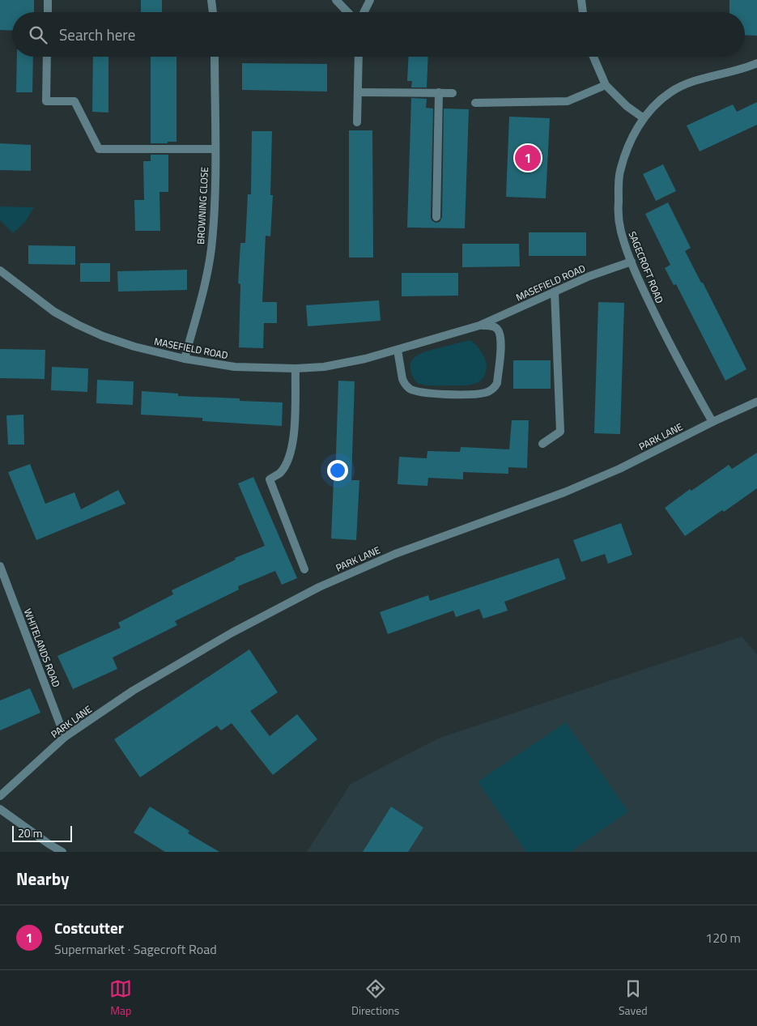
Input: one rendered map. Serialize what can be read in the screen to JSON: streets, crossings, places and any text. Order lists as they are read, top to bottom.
{
  "streets": {
    "street": [
      "BROWNING CLOSE",
      "SAGECROFT ROAD",
      "MASEFIELD ROAD",
      "PARK LANE",
      "WHITELANDS ROAD"
    ]
  },
  "crossings": [
    ["BROWNING CLOSE", "MASEFIELD ROAD"],
    ["SAGECROFT ROAD", "MASEFIELD ROAD"],
    ["SAGECROFT ROAD", "PARK LANE"],
    ["PARK LANE", "WHITELANDS ROAD"]
  ],
  "scale_bar": "20 m",
  "page": {
    "search": "Search here",
    "pins": "1",
    "scale": "20 m",
    "heading": "Nearby",
    "list": [
      {
        "mark": "1",
        "name": "Costcutter",
        "note": "Supermarket · Sagecroft Road",
        "value": "120 m"
      }
    ],
    "nav": ["Map", "Directions", "Saved"]
  }
}
